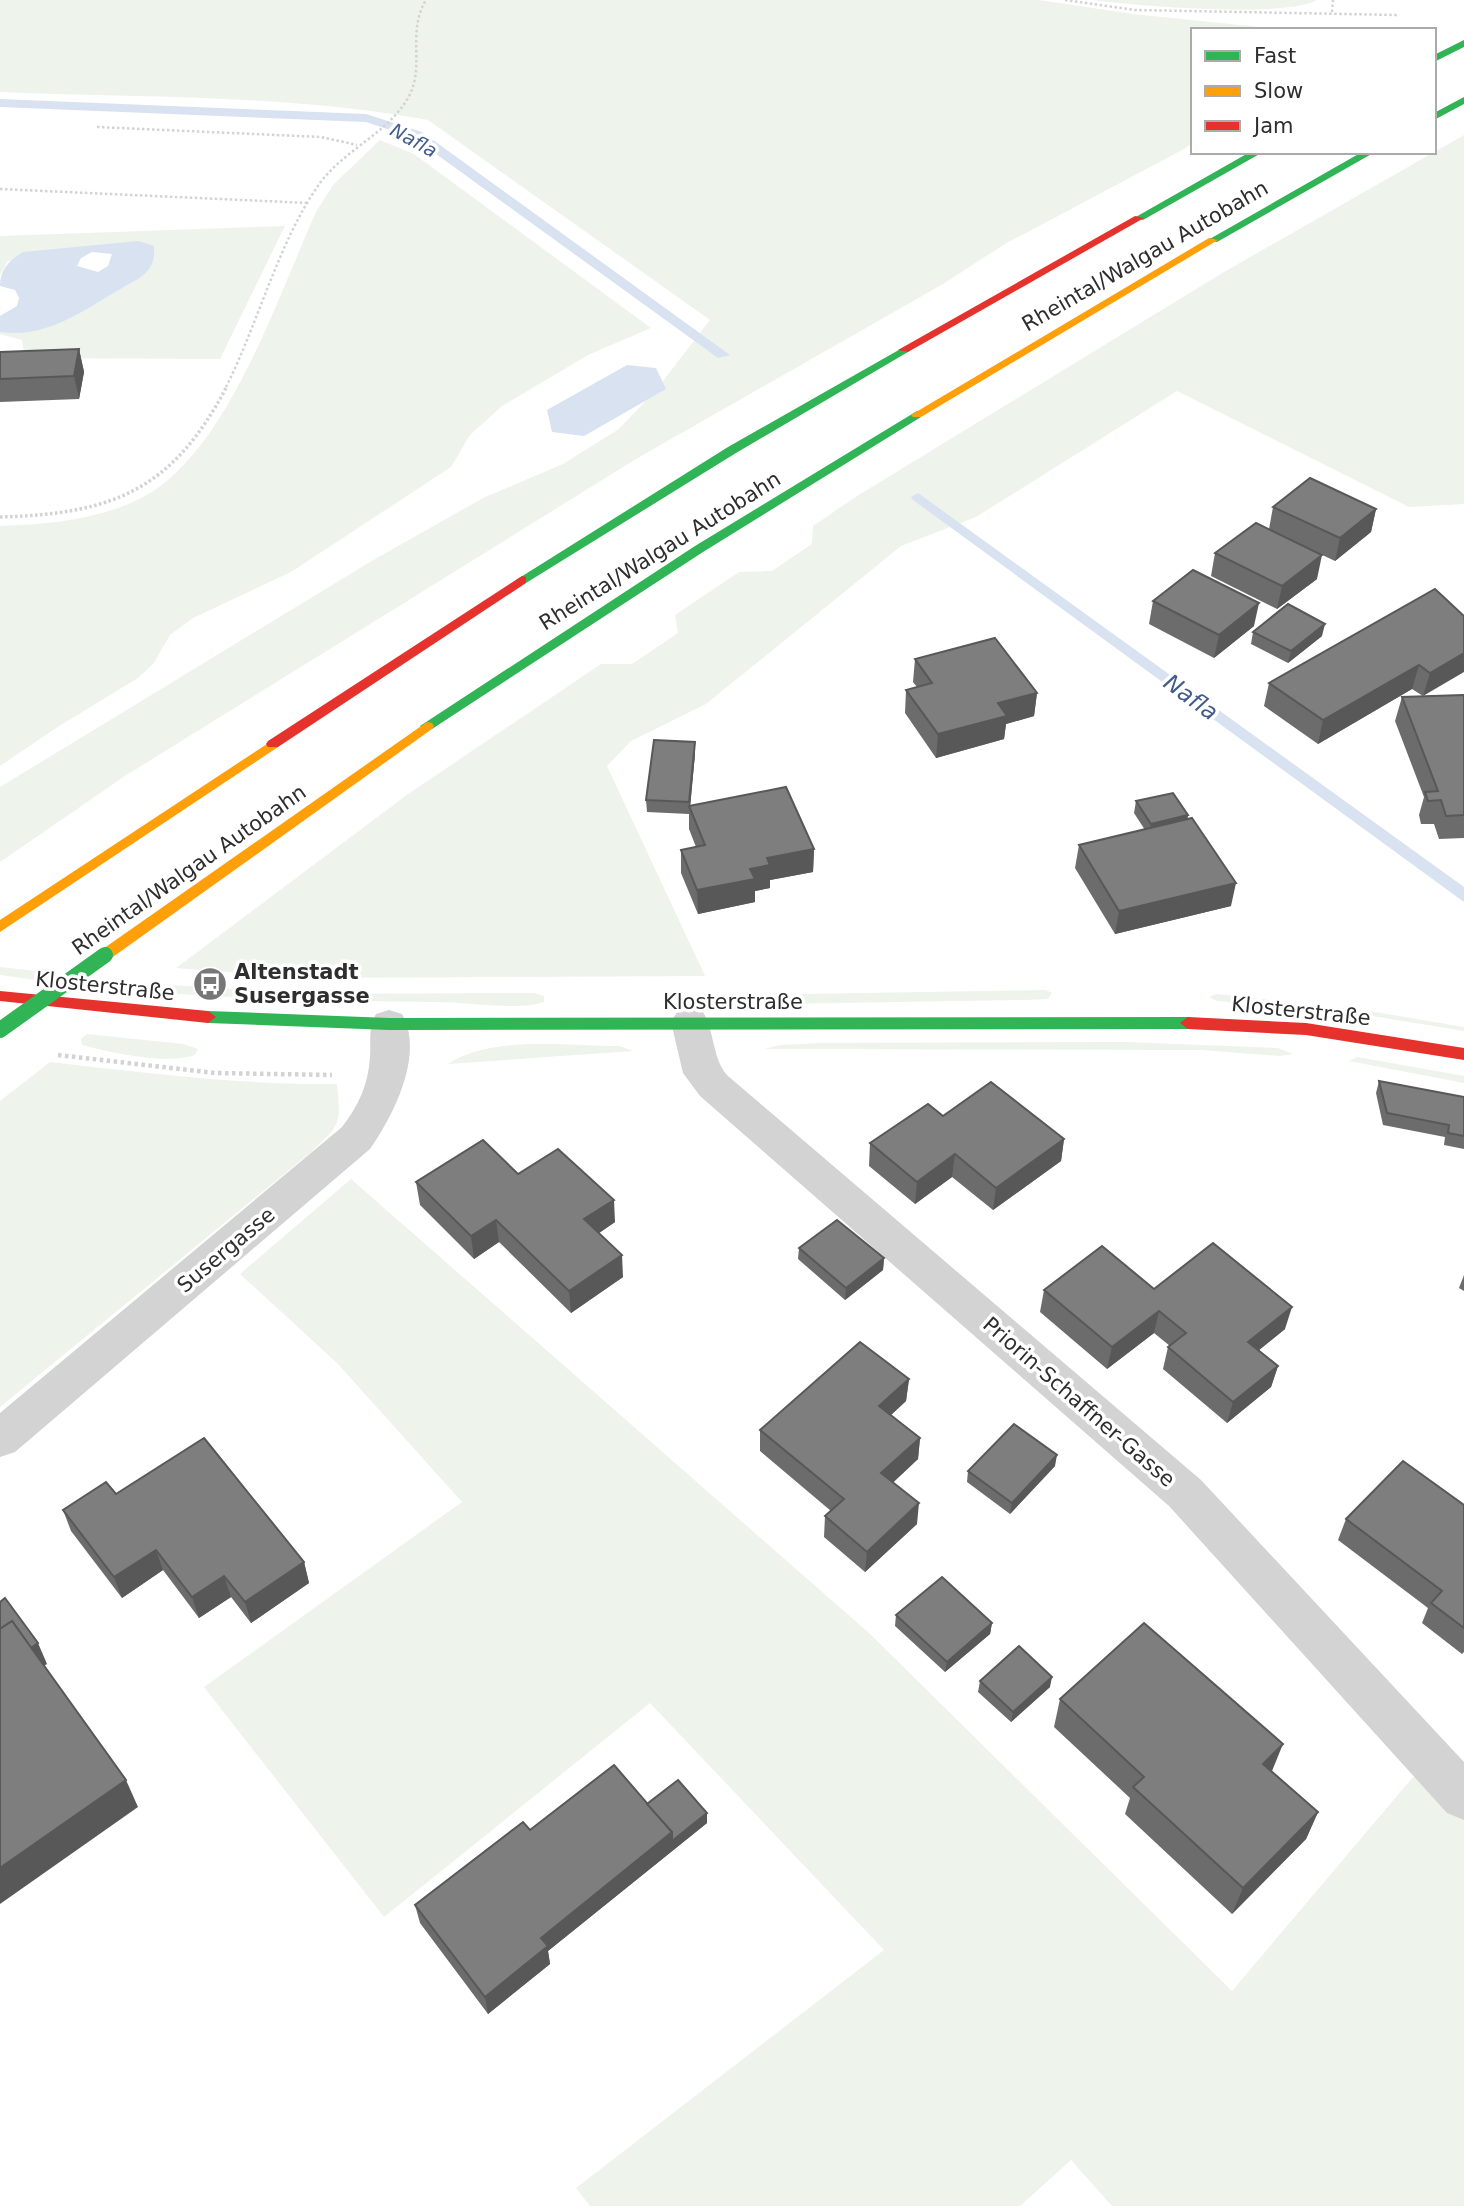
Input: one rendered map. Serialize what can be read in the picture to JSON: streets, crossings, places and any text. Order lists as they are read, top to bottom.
{
  "streets": {
    "main road": ["Rheintal/Walgau Autobahn", "Klosterstraße"],
    "street": ["Susergasse", "Priorin-Schaffner-Gasse"]
  },
  "crossings": [
    ["Klosterstraße", "Susergasse"],
    ["Klosterstraße", "Priorin-Schaffner-Gasse"]
  ],
  "water": ["Nafla"],
  "places": {
    "bus stop": ["Altenstadt Susergasse"]
  },
  "legend": ["Fast", "Slow", "Jam"]
}
